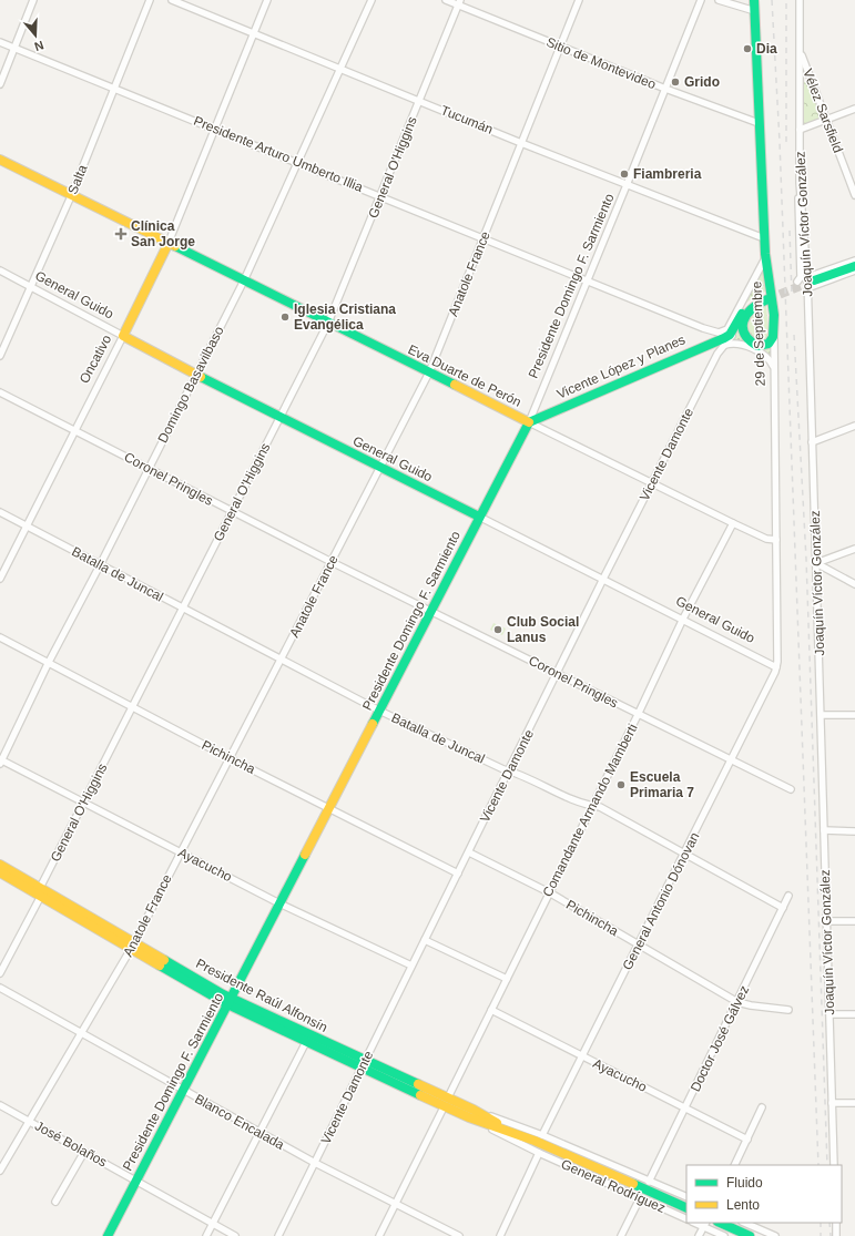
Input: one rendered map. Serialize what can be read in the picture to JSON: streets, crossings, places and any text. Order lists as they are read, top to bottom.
{
  "streets": {
    "main road": [
      "Presidente Domingo F. Sarmiento",
      "General Guido",
      "29 de Septiembre",
      "Oncativo",
      "Vicente López y Planes",
      "Eva Duarte de Perón",
      "Presidente Raúl Alfonsín"
    ],
    "street": [
      "Sitio de Montevideo",
      "Vélez Sarsfield",
      "Tucumán",
      "Presidente Arturo Umberto Illia",
      "General O'Higgins",
      "Salta",
      "Joaquín Víctor González",
      "Anatole France",
      "Domingo Basavilbaso",
      "Vicente Damonte",
      "Coronel Pringles",
      "Batalla de Juncal",
      "Pichincha",
      "Comandante Armando Mamberti",
      "Ayacucho",
      "General Antonio Dónovan",
      "Doctor José Gálvez",
      "Blanco Encalada",
      "José Bolaños",
      "General Rodríguez"
    ]
  },
  "crossings": [
    ["Sitio de Montevideo", "General O'Higgins"],
    ["Sitio de Montevideo", "Anatole France"],
    ["Sitio de Montevideo", "Presidente Domingo F. Sarmiento"],
    ["Sitio de Montevideo", "29 de Septiembre"],
    ["Vélez Sarsfield", "Joaquín Víctor González"],
    ["Tucumán", "General O'Higgins"],
    ["Tucumán", "Anatole France"],
    ["Tucumán", "Presidente Domingo F. Sarmiento"],
    ["Tucumán", "29 de Septiembre"],
    ["Tucumán", "Oncativo"],
    ["Tucumán", "Domingo Basavilbaso"],
    ["Presidente Arturo Umberto Illia", "General O'Higgins"],
    ["Presidente Arturo Umberto Illia", "Salta"],
    ["Presidente Arturo Umberto Illia", "Anatole France"],
    ["Presidente Arturo Umberto Illia", "Presidente Domingo F. Sarmiento"],
    ["Presidente Arturo Umberto Illia", "29 de Septiembre"],
    ["Presidente Arturo Umberto Illia", "Oncativo"],
    ["Presidente Arturo Umberto Illia", "Vicente López y Planes"],
    ["Presidente Arturo Umberto Illia", "Domingo Basavilbaso"],
    ["Presidente Arturo Umberto Illia", "Vicente Damonte"],
    ["General O'Higgins", "General Guido"],
    ["General O'Higgins", "Eva Duarte de Perón"],
    ["General O'Higgins", "Coronel Pringles"],
    ["General O'Higgins", "Batalla de Juncal"],
    ["General O'Higgins", "Pichincha"],
    ["General O'Higgins", "Ayacucho"],
    ["General O'Higgins", "Presidente Raúl Alfonsín"],
    ["Salta", "General Guido"],
    ["Salta", "Eva Duarte de Perón"],
    ["Anatole France", "General Guido"],
    ["Anatole France", "Eva Duarte de Perón"],
    ["Anatole France", "Coronel Pringles"],
    ["Anatole France", "Batalla de Juncal"],
    ["Anatole France", "Pichincha"],
    ["Anatole France", "Ayacucho"],
    ["Anatole France", "Presidente Raúl Alfonsín"],
    ["Anatole France", "Blanco Encalada"],
    ["Anatole France", "José Bolaños"],
    ["Presidente Domingo F. Sarmiento", "General Guido"],
    ["Presidente Domingo F. Sarmiento", "Vicente López y Planes"],
    ["Presidente Domingo F. Sarmiento", "Eva Duarte de Perón"],
    ["Presidente Domingo F. Sarmiento", "Coronel Pringles"],
    ["Presidente Domingo F. Sarmiento", "Batalla de Juncal"],
    ["Presidente Domingo F. Sarmiento", "Pichincha"],
    ["Presidente Domingo F. Sarmiento", "Ayacucho"],
    ["Presidente Domingo F. Sarmiento", "Presidente Raúl Alfonsín"],
    ["Presidente Domingo F. Sarmiento", "Blanco Encalada"],
    ["Presidente Domingo F. Sarmiento", "José Bolaños"],
    ["General Guido", "29 de Septiembre"],
    ["General Guido", "Oncativo"],
    ["General Guido", "Domingo Basavilbaso"],
    ["General Guido", "Vicente Damonte"],
    ["General Guido", "Comandante Armando Mamberti"],
    ["General Guido", "General Antonio Dónovan"],
    ["29 de Septiembre", "Eva Duarte de Perón"],
    ["29 de Septiembre", "Vicente Damonte"],
    ["29 de Septiembre", "General Antonio Dónovan"],
    ["Oncativo", "Eva Duarte de Perón"],
    ["Oncativo", "Coronel Pringles"],
    ["Oncativo", "Batalla de Juncal"],
    ["Vicente López y Planes", "Eva Duarte de Perón"],
    ["Vicente López y Planes", "Vicente Damonte"],
    ["Eva Duarte de Perón", "Domingo Basavilbaso"],
    ["Eva Duarte de Perón", "Vicente Damonte"],
    ["Eva Duarte de Perón", "Comandante Armando Mamberti"],
    ["Domingo Basavilbaso", "Coronel Pringles"],
    ["Domingo Basavilbaso", "Batalla de Juncal"],
    ["Domingo Basavilbaso", "Pichincha"],
    ["Domingo Basavilbaso", "Ayacucho"],
    ["Vicente Damonte", "Coronel Pringles"],
    ["Vicente Damonte", "Batalla de Juncal"],
    ["Vicente Damonte", "Pichincha"],
    ["Vicente Damonte", "Ayacucho"],
    ["Vicente Damonte", "Presidente Raúl Alfonsín"],
    ["Vicente Damonte", "Blanco Encalada"],
    ["Coronel Pringles", "Comandante Armando Mamberti"],
    ["Coronel Pringles", "General Antonio Dónovan"],
    ["Batalla de Juncal", "Comandante Armando Mamberti"],
    ["Batalla de Juncal", "General Antonio Dónovan"],
    ["Batalla de Juncal", "Doctor José Gálvez"],
    ["Pichincha", "Comandante Armando Mamberti"],
    ["Pichincha", "General Antonio Dónovan"],
    ["Pichincha", "Doctor José Gálvez"],
    ["Comandante Armando Mamberti", "Ayacucho"],
    ["Comandante Armando Mamberti", "Presidente Raúl Alfonsín"],
    ["Comandante Armando Mamberti", "Blanco Encalada"],
    ["Ayacucho", "General Antonio Dónovan"],
    ["Ayacucho", "Doctor José Gálvez"],
    ["General Antonio Dónovan", "Presidente Raúl Alfonsín"],
    ["General Antonio Dónovan", "General Rodríguez"],
    ["Presidente Raúl Alfonsín", "General Rodríguez"],
    ["Doctor José Gálvez", "General Rodríguez"]
  ],
  "places": {
    "other": [
      "Dia",
      "Grido",
      "Fiambreria",
      "Iglesia Cristiana Evangélica",
      "Club Social Lanus",
      "Escuela Primaria 7"
    ],
    "health": ["Clínica San Jorge"]
  },
  "legend": ["Fluido", "Lento"],
  "north": "bottom"
}
